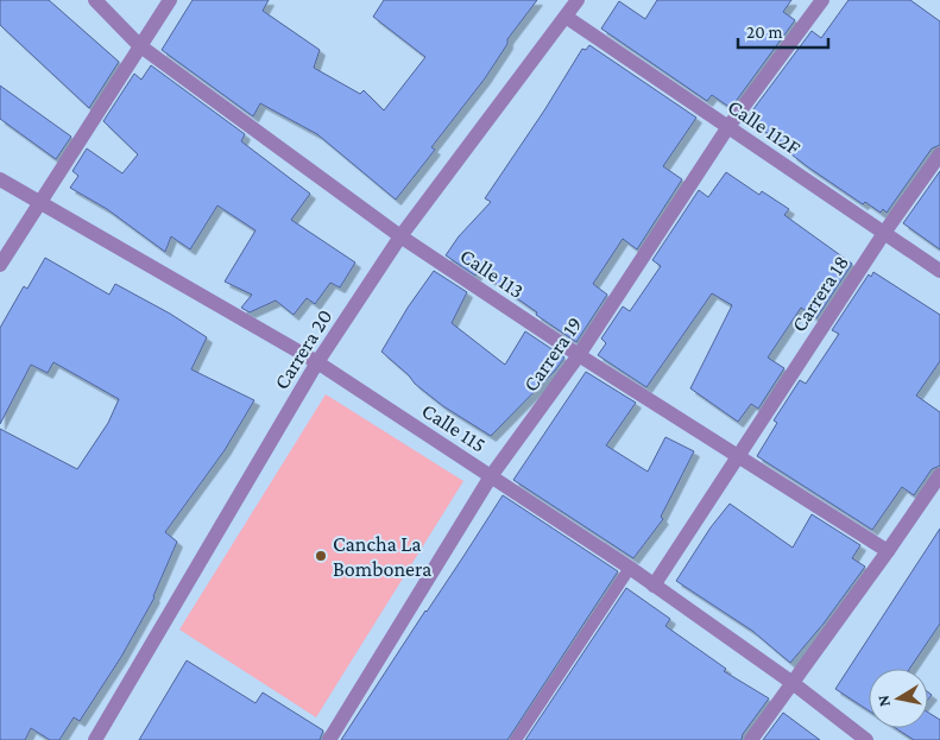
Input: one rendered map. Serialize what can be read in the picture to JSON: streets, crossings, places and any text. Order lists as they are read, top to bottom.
{
  "streets": {
    "street": [
      "Calle 112F",
      "Calle 113",
      "Carrera 18",
      "Carrera 20",
      "Carrera 19",
      "Calle 115"
    ]
  },
  "crossings": [
    ["Calle 112F", "Carrera 18"],
    ["Calle 112F", "Carrera 20"],
    ["Calle 112F", "Carrera 19"],
    ["Calle 113", "Carrera 18"],
    ["Calle 113", "Carrera 20"],
    ["Calle 113", "Carrera 19"],
    ["Carrera 18", "Calle 115"],
    ["Carrera 20", "Calle 115"],
    ["Carrera 19", "Calle 115"]
  ],
  "places": ["Cancha La Bombonera"],
  "scale_bar": "20 m",
  "north": "left"
}
